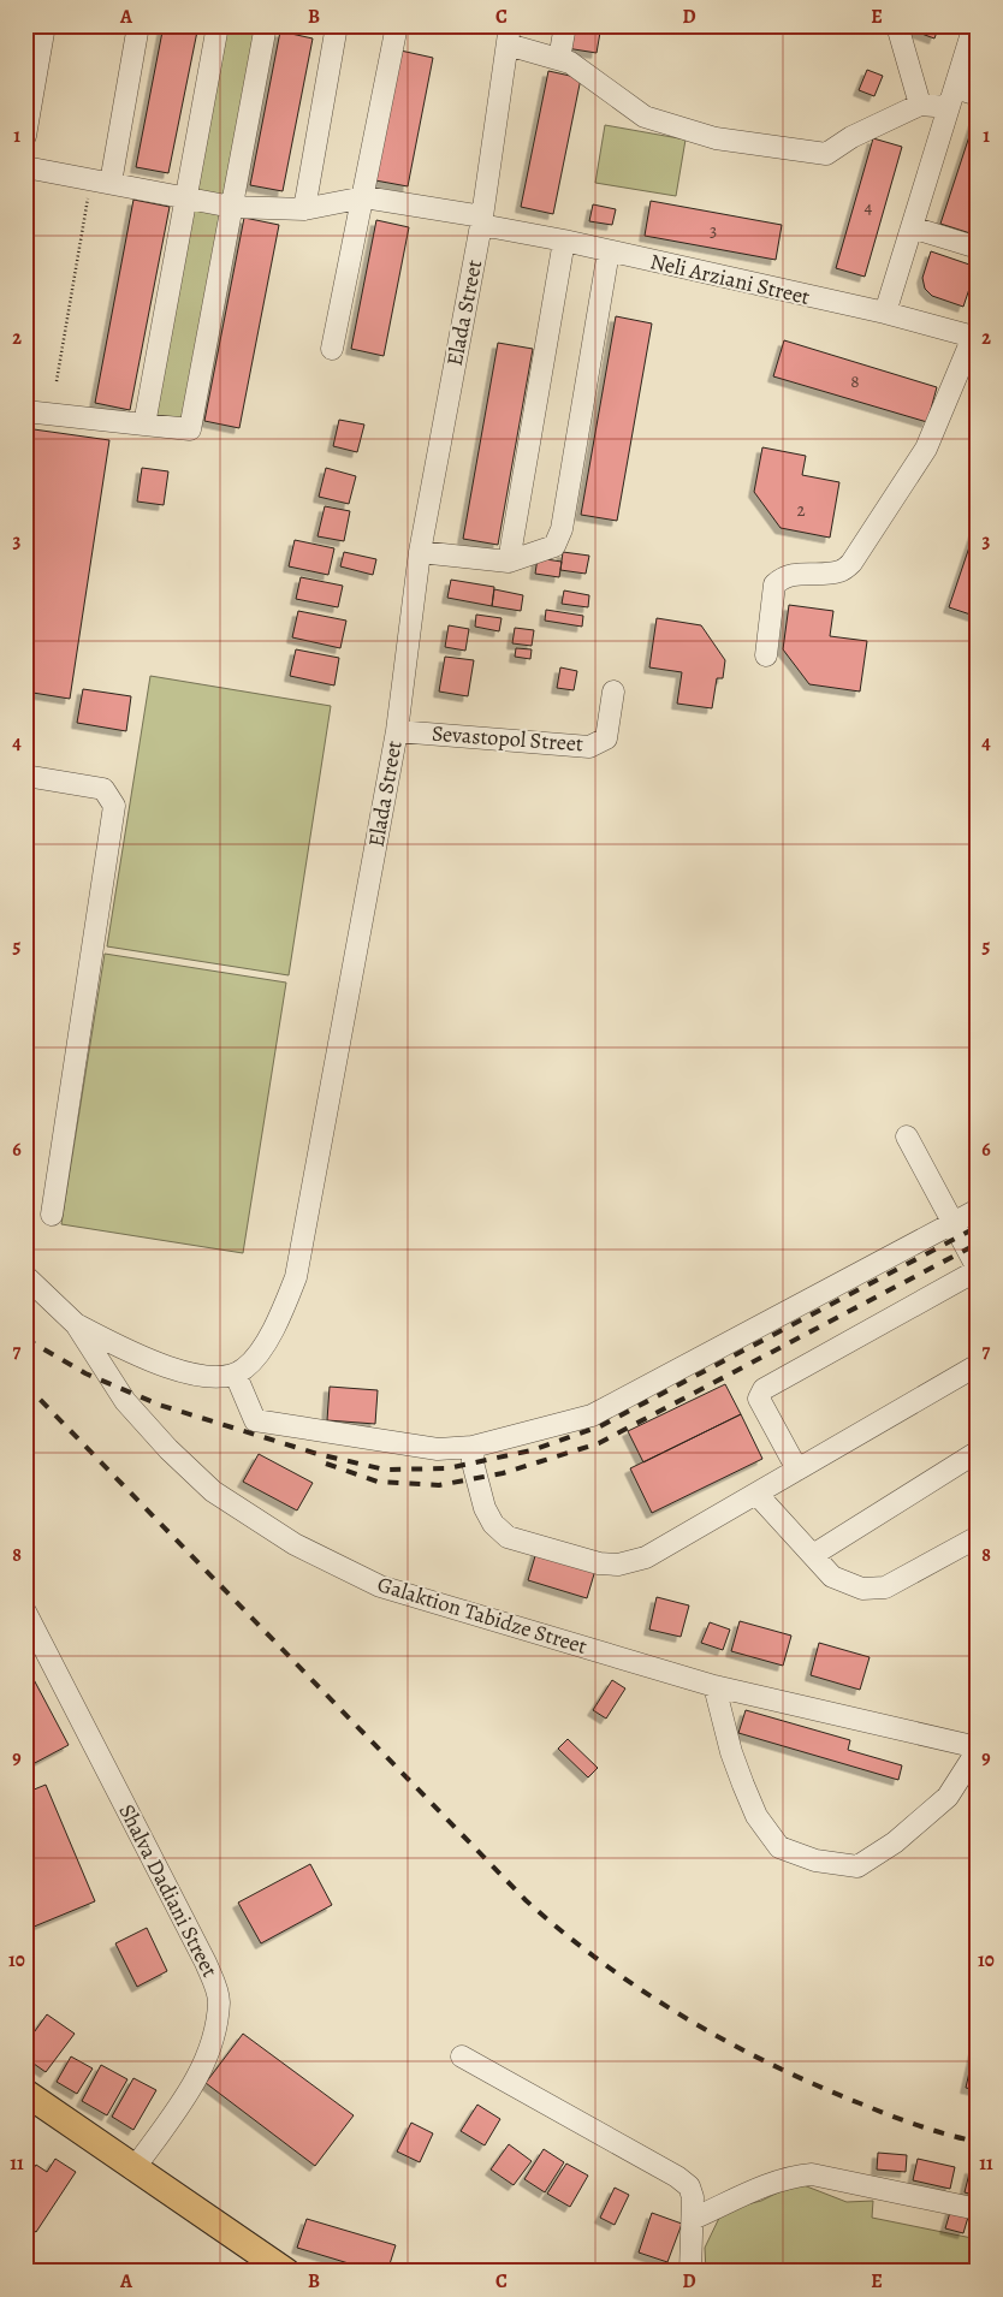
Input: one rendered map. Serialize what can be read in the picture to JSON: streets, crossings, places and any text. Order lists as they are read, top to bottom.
{
  "streets": {
    "street": [
      "Neli Arziani Street",
      "Elada Street",
      "Sevastopol Street",
      "Galaktion Tabidze Street",
      "Shalva Dadiani Street"
    ]
  },
  "crossings": [
    ["Neli Arziani Street", "Elada Street"],
    ["Elada Street", "Sevastopol Street"]
  ],
  "house_numbers": [
    "4",
    "3",
    "8",
    "2"
  ],
  "grid": {
    "columns": [
      "A",
      "B",
      "C",
      "D",
      "E"
    ],
    "rows": [
      "1",
      "2",
      "3",
      "4",
      "5",
      "6",
      "7",
      "8",
      "9",
      "10",
      "11"
    ]
  }
}
